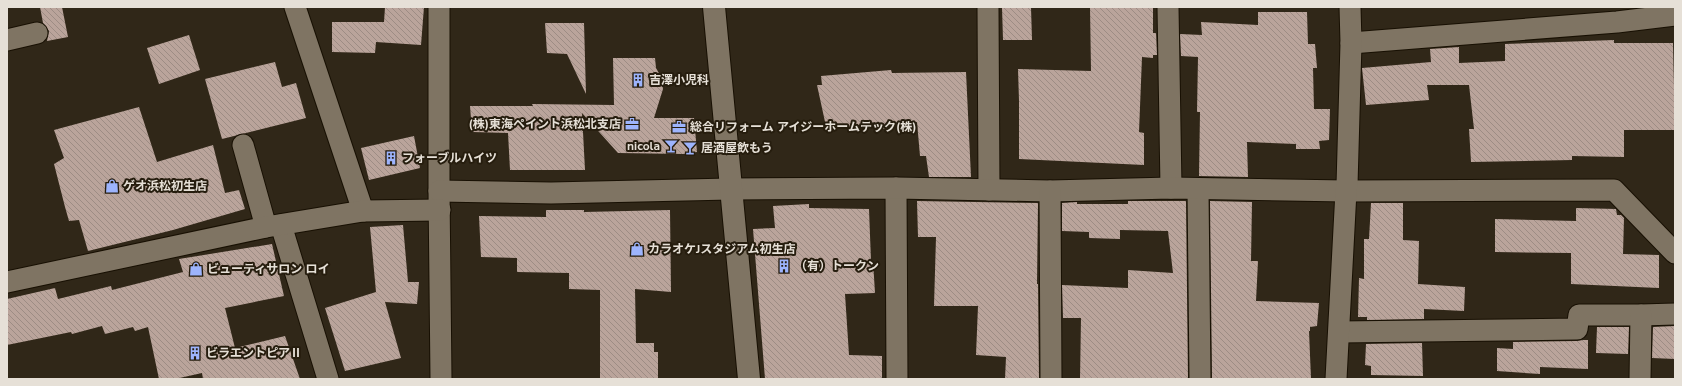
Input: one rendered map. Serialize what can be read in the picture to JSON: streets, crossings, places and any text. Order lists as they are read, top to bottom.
{
  "places": {
    "building": [
      "吉澤小児科",
      "フォーブルハイツ",
      "（有）トークン",
      "ビラエントピアⅡ"
    ],
    "office": ["(株)東海ペイント浜松北支店", "総合リフォーム アイジーホームテック(株)"],
    "bar": ["nicola", "居酒屋飲もう"],
    "shop": ["ゲオ浜松初生店", "カラオケJスタジアム初生店", "ビューティサロン ロイ"]
  }
}
